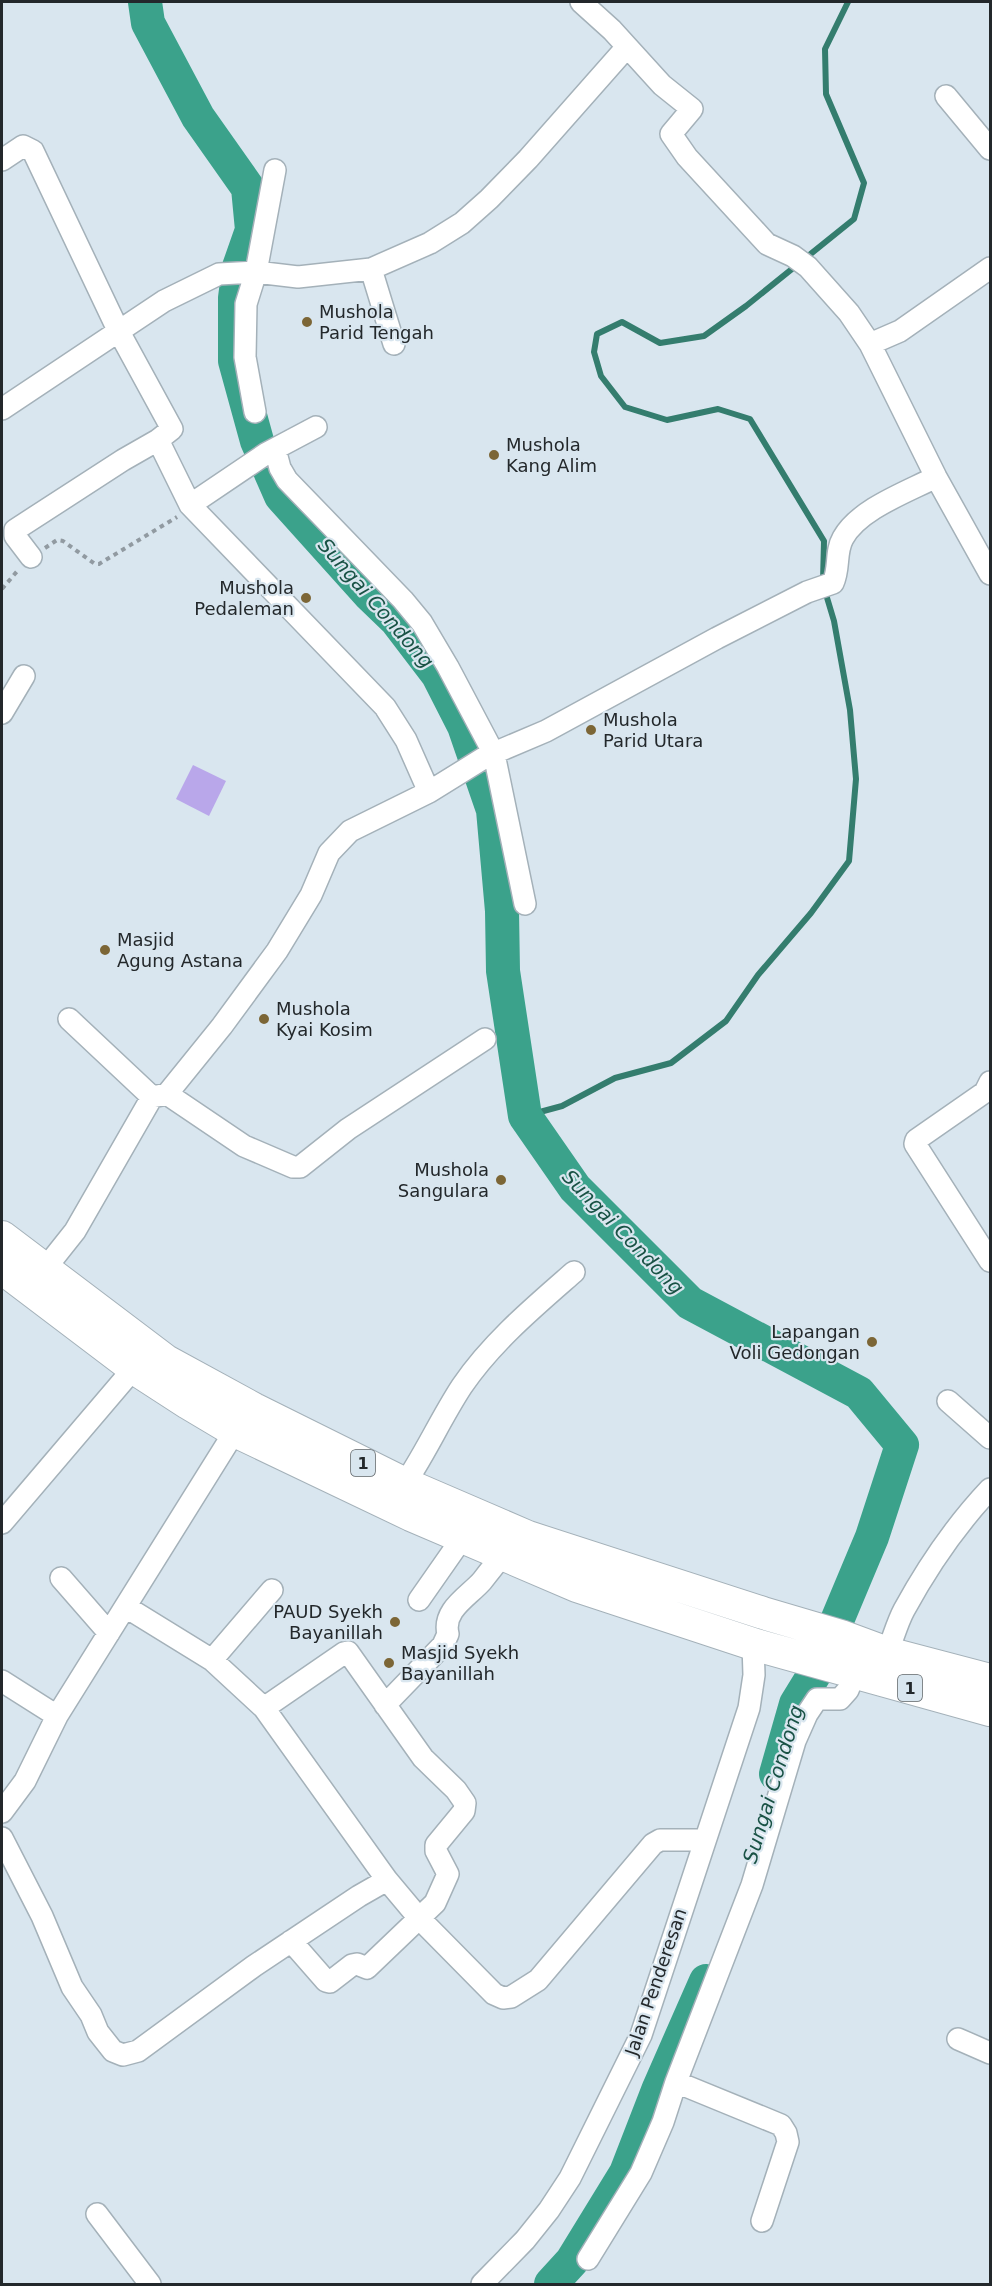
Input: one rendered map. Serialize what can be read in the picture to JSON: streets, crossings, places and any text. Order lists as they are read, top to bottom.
{
  "streets": {
    "highway": ["1"],
    "street": ["Jalan Penderesan"]
  },
  "crossings": [
    ["1", "Jalan Penderesan"]
  ],
  "water": ["Sungai Condong"],
  "places": [
    "Mushola Parid Tengah",
    "Mushola Kang Alim",
    "Mushola Pedaleman",
    "Mushola Parid Utara",
    "Masjid Agung Astana",
    "Mushola Kyai Kosim",
    "Mushola Sangulara",
    "Lapangan Voli Gedongan",
    "PAUD Syekh Bayanillah",
    "Masjid Syekh Bayanillah"
  ]
}
